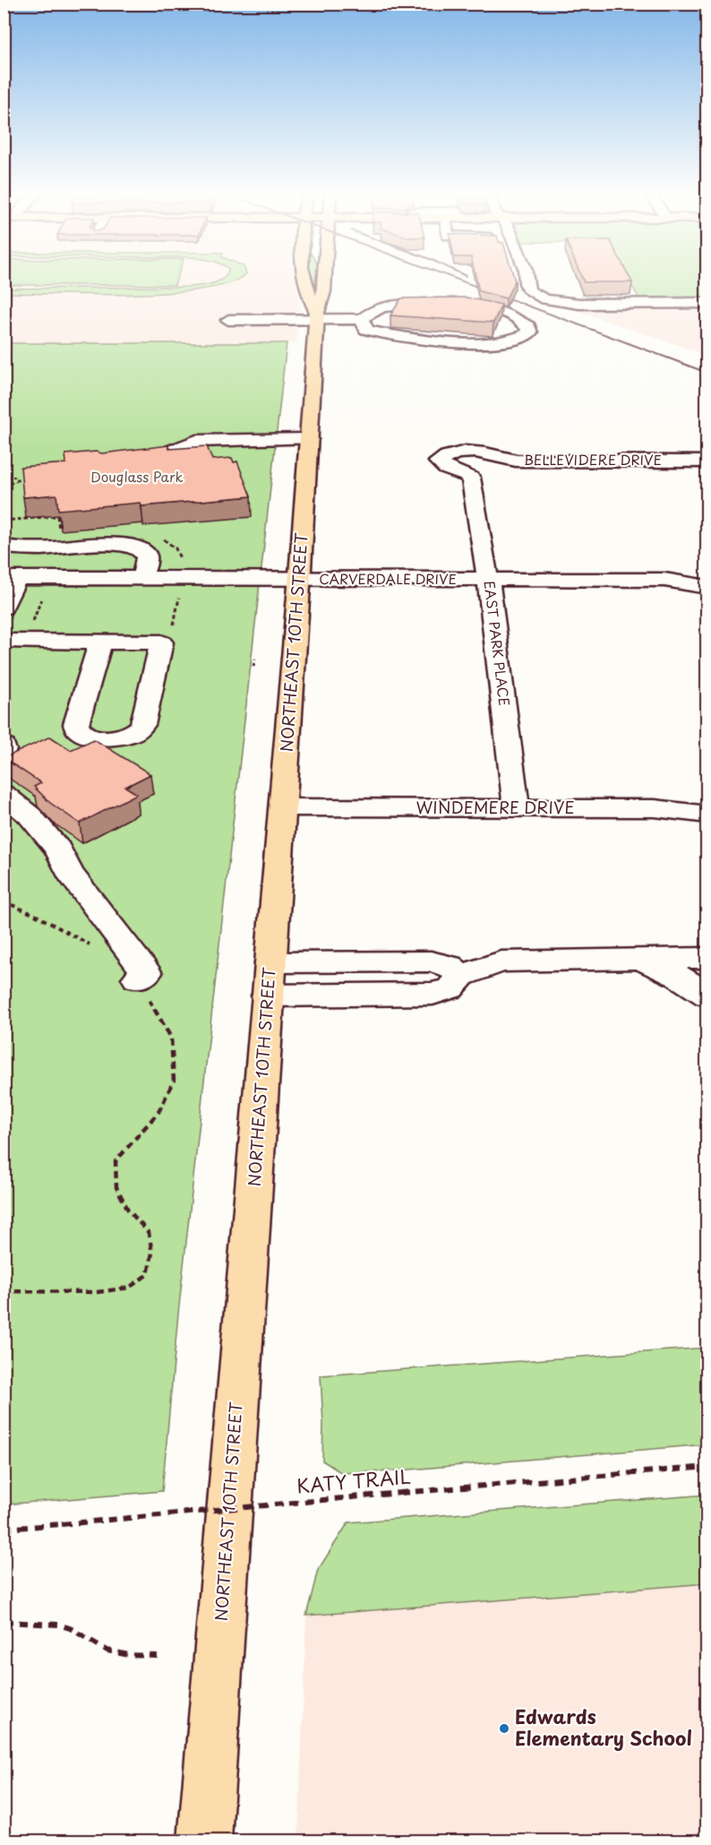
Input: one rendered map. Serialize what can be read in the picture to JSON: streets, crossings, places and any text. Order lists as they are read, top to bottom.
{
  "streets": {
    "main road": ["NORTHEAST 10TH STREET"],
    "street": [
      "BELLEVIDERE DRIVE",
      "CARVERDALE DRIVE",
      "EAST PARK PLACE",
      "WINDEMERE DRIVE"
    ],
    "path": ["KATY TRAIL"]
  },
  "crossings": [
    ["BELLEVIDERE DRIVE", "EAST PARK PLACE"],
    ["CARVERDALE DRIVE", "NORTHEAST 10TH STREET"],
    ["CARVERDALE DRIVE", "EAST PARK PLACE"],
    ["NORTHEAST 10TH STREET", "WINDEMERE DRIVE"],
    ["EAST PARK PLACE", "WINDEMERE DRIVE"]
  ],
  "parks": ["Douglass Park"],
  "places": ["Edwards Elementary School"]
}
